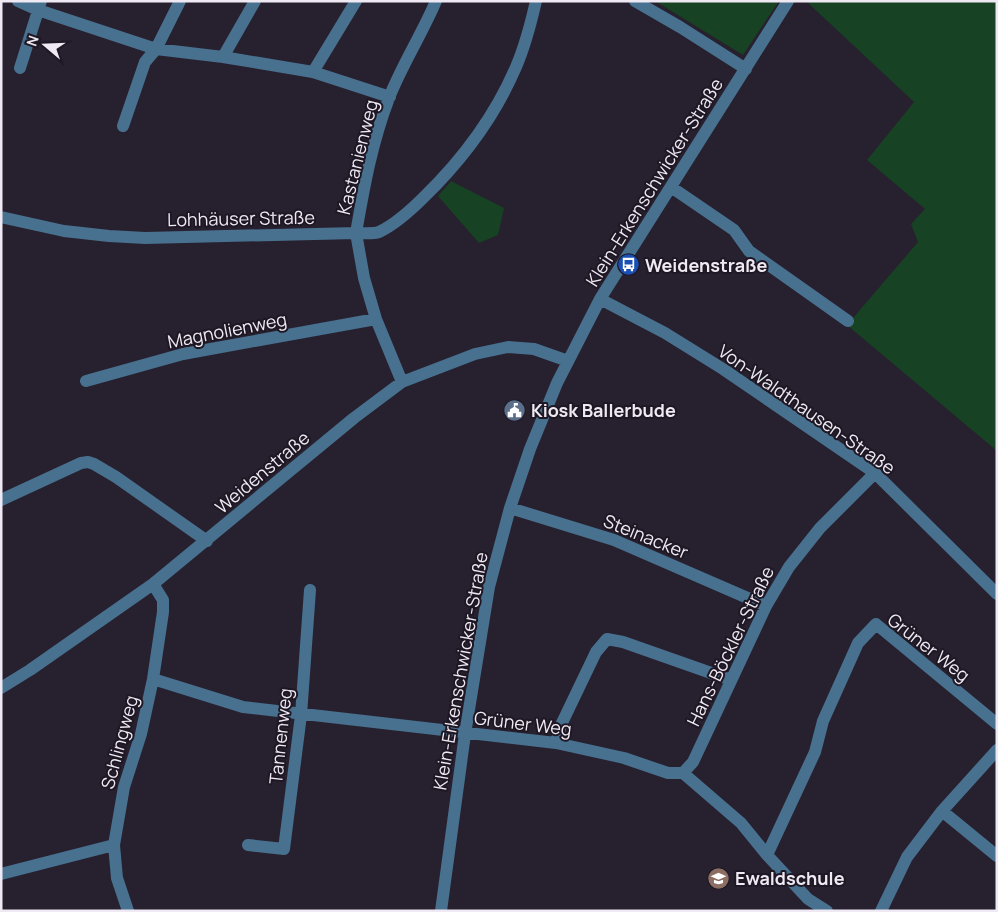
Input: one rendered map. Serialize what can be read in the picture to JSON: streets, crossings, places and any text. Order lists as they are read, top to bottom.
{
  "streets": {
    "street": [
      "Kastanienweg",
      "Klein-Erkenschwicker-Straße",
      "Lohhäuser Straße",
      "Magnolienweg",
      "Von-Waldthausen-Straße",
      "Weidenstraße",
      "Steinacker",
      "Hans-Böckler-Straße",
      "Grüner Weg",
      "Tannenweg",
      "Schlingweg"
    ]
  },
  "crossings": [
    ["Kastanienweg", "Lohhäuser Straße"],
    ["Klein-Erkenschwicker-Straße", "Von-Waldthausen-Straße"],
    ["Klein-Erkenschwicker-Straße", "Weidenstraße"],
    ["Klein-Erkenschwicker-Straße", "Steinacker"],
    ["Klein-Erkenschwicker-Straße", "Grüner Weg"],
    ["Von-Waldthausen-Straße", "Hans-Böckler-Straße"],
    ["Weidenstraße", "Schlingweg"],
    ["Steinacker", "Hans-Böckler-Straße"],
    ["Hans-Böckler-Straße", "Grüner Weg"],
    ["Grüner Weg", "Tannenweg"],
    ["Grüner Weg", "Schlingweg"]
  ],
  "places": {
    "bus stop": ["Weidenstraße"],
    "public building": ["Kiosk Ballerbude"],
    "school or university": ["Ewaldschule"]
  },
  "north": "left"
}
